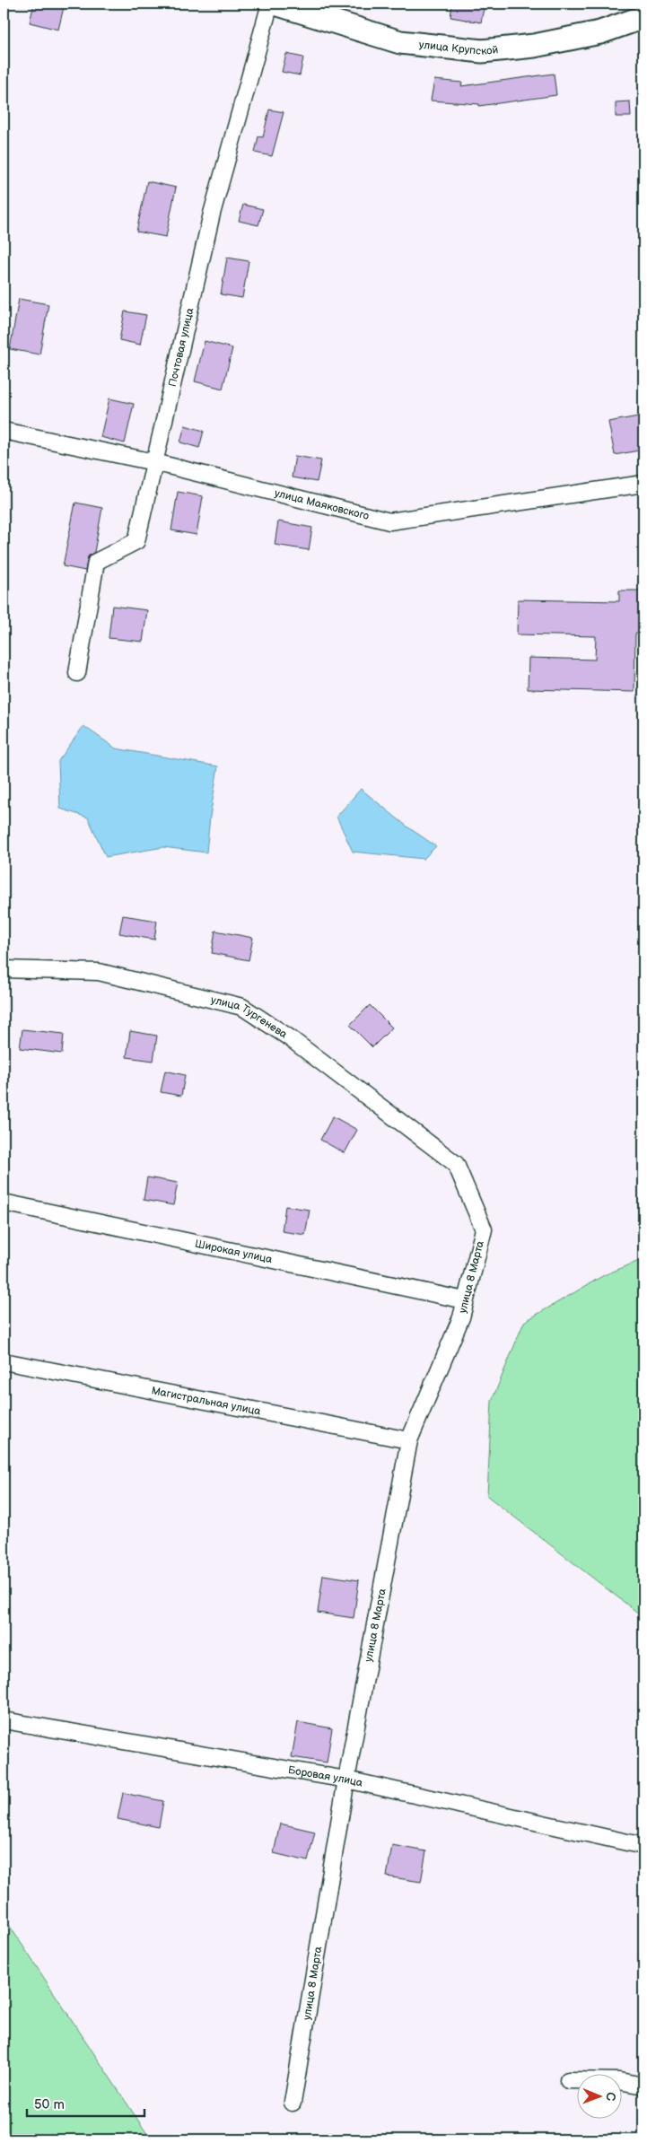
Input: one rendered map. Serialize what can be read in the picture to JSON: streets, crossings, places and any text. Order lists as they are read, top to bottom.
{
  "streets": {
    "street": [
      "улица Крупской",
      "Почтовая улица",
      "улица Маяковского",
      "улица Тургенева",
      "Широкая улица",
      "улица 8 Марта",
      "Магистральная улица",
      "Боровая улица"
    ]
  },
  "crossings": [
    ["Почтовая улица", "улица Маяковского"],
    ["улица Тургенева", "улица 8 Марта"],
    ["Широкая улица", "улица 8 Марта"],
    ["улица 8 Марта", "Магистральная улица"],
    ["улица 8 Марта", "Боровая улица"]
  ],
  "scale_bar": "50 m",
  "north": "right"
}
